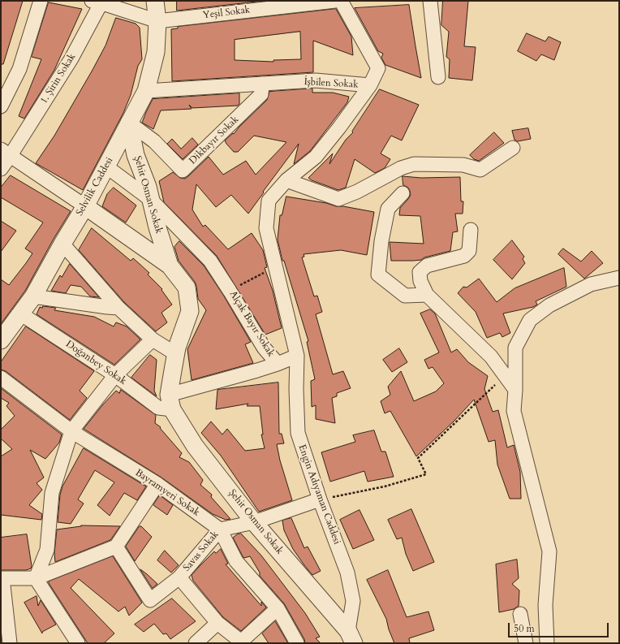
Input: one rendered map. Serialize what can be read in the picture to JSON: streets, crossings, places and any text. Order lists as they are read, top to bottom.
{
  "streets": {
    "street": [
      "Yeşil Sokak",
      "1. Şirin Sokak",
      "İşbilen Sokak",
      "Dikbayır Sokak",
      "Selvilik Caddesi",
      "Şehit Osman Sokak",
      "Alçak Bayır Sokak",
      "Doğanbey Sokak",
      "Bayramyeri Sokak",
      "Engin Adıyaman Caddesi",
      "Savas Sokak"
    ]
  },
  "crossings": [
    ["Yeşil Sokak", "Selvilik Caddesi"],
    ["İşbilen Sokak", "Dikbayır Sokak"],
    ["İşbilen Sokak", "Selvilik Caddesi"],
    ["Dikbayır Sokak", "Selvilik Caddesi"],
    ["Dikbayır Sokak", "Şehit Osman Sokak"],
    ["Selvilik Caddesi", "Şehit Osman Sokak"],
    ["Selvilik Caddesi", "Alçak Bayır Sokak"],
    ["Selvilik Caddesi", "Doğanbey Sokak"],
    ["Şehit Osman Sokak", "Alçak Bayır Sokak"],
    ["Şehit Osman Sokak", "Doğanbey Sokak"],
    ["Şehit Osman Sokak", "Engin Adıyaman Caddesi"],
    ["Şehit Osman Sokak", "Savas Sokak"],
    ["Alçak Bayır Sokak", "Engin Adıyaman Caddesi"],
    ["Bayramyeri Sokak", "Savas Sokak"],
    ["Engin Adıyaman Caddesi", "Savas Sokak"]
  ],
  "scale_bar": "50 m"
}
